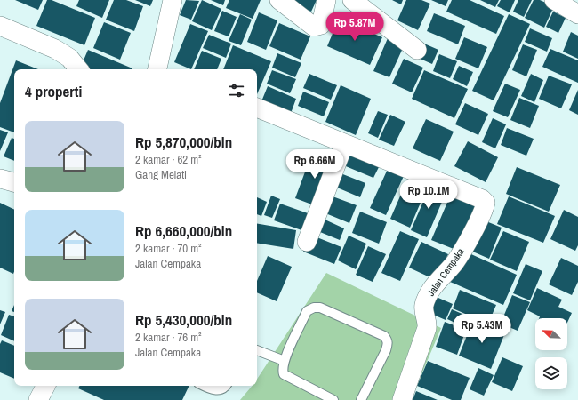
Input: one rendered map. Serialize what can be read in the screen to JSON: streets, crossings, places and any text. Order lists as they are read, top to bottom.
{
  "streets": {
    "street": ["Jalan Cempaka"]
  },
  "north": "top left",
  "page": {
    "price": [
      "Rp 5.87M",
      "Rp 6.66M",
      "Rp 10.1M",
      "Rp 5.43M"
    ],
    "heading": "4 properti",
    "list": [
      {
        "name": "Rp 5,870,000/bln",
        "note": "2 kamar · 62 m² · Gang Melati"
      },
      {
        "name": "Rp 6,660,000/bln",
        "note": "2 kamar · 70 m² · Jalan Cempaka"
      },
      {
        "name": "Rp 5,430,000/bln",
        "note": "2 kamar · 76 m² · Jalan Cempaka"
      }
    ]
  }
}
